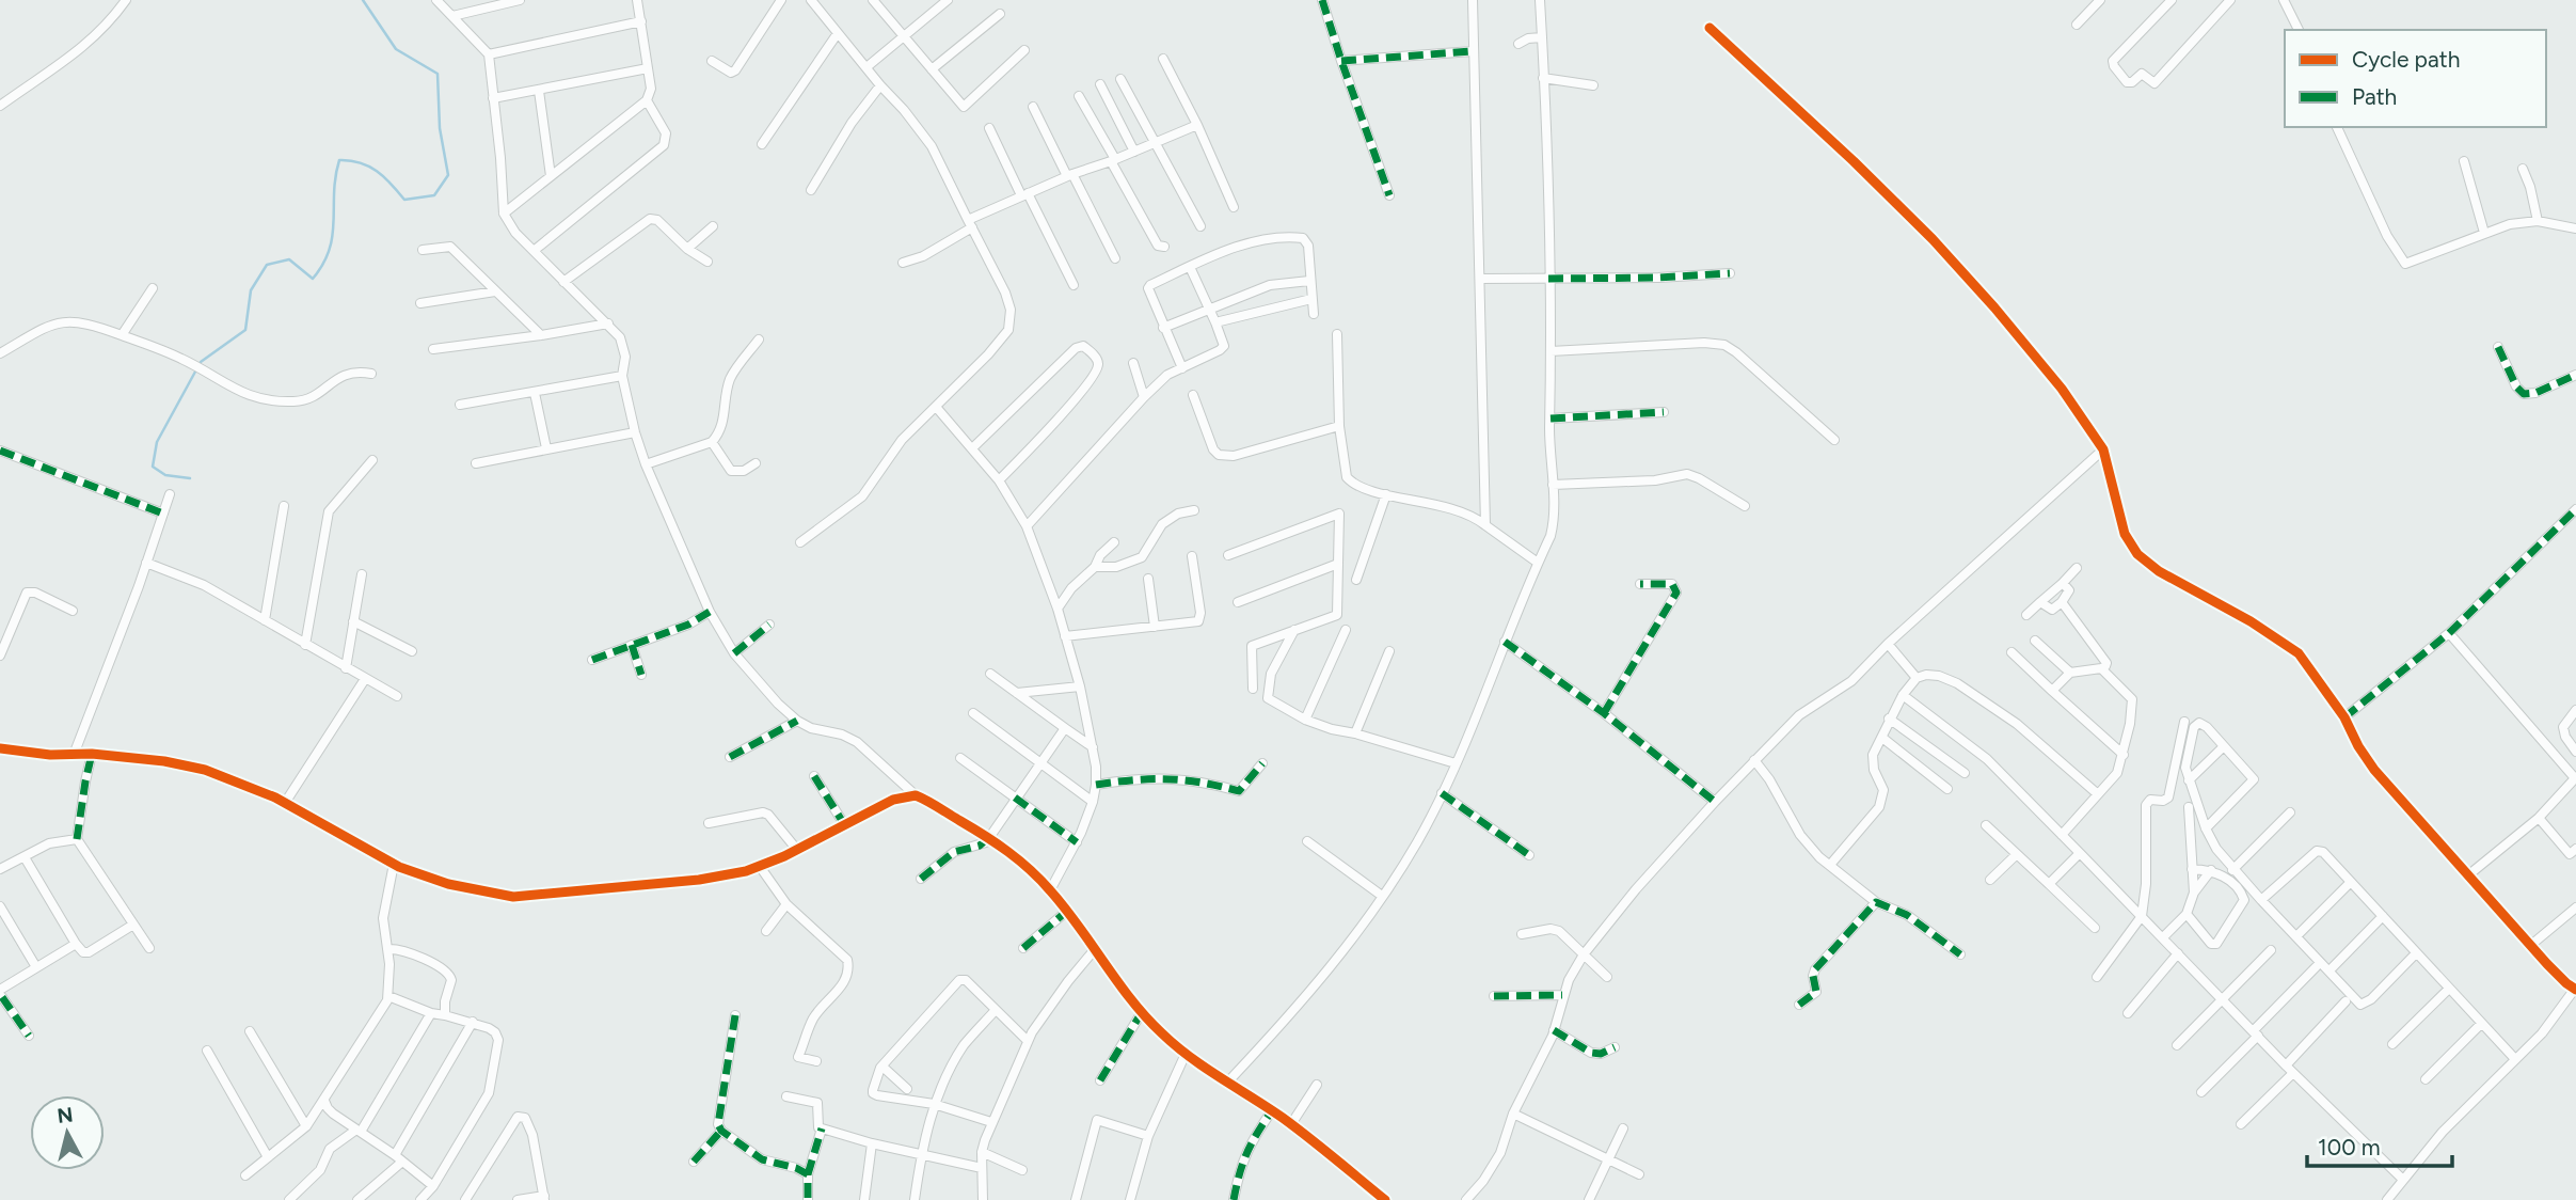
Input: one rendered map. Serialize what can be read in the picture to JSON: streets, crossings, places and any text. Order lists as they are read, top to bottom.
{
  "legend": ["Cycle path", "Path"],
  "scale_bar": "100 m",
  "north": "top"
}
